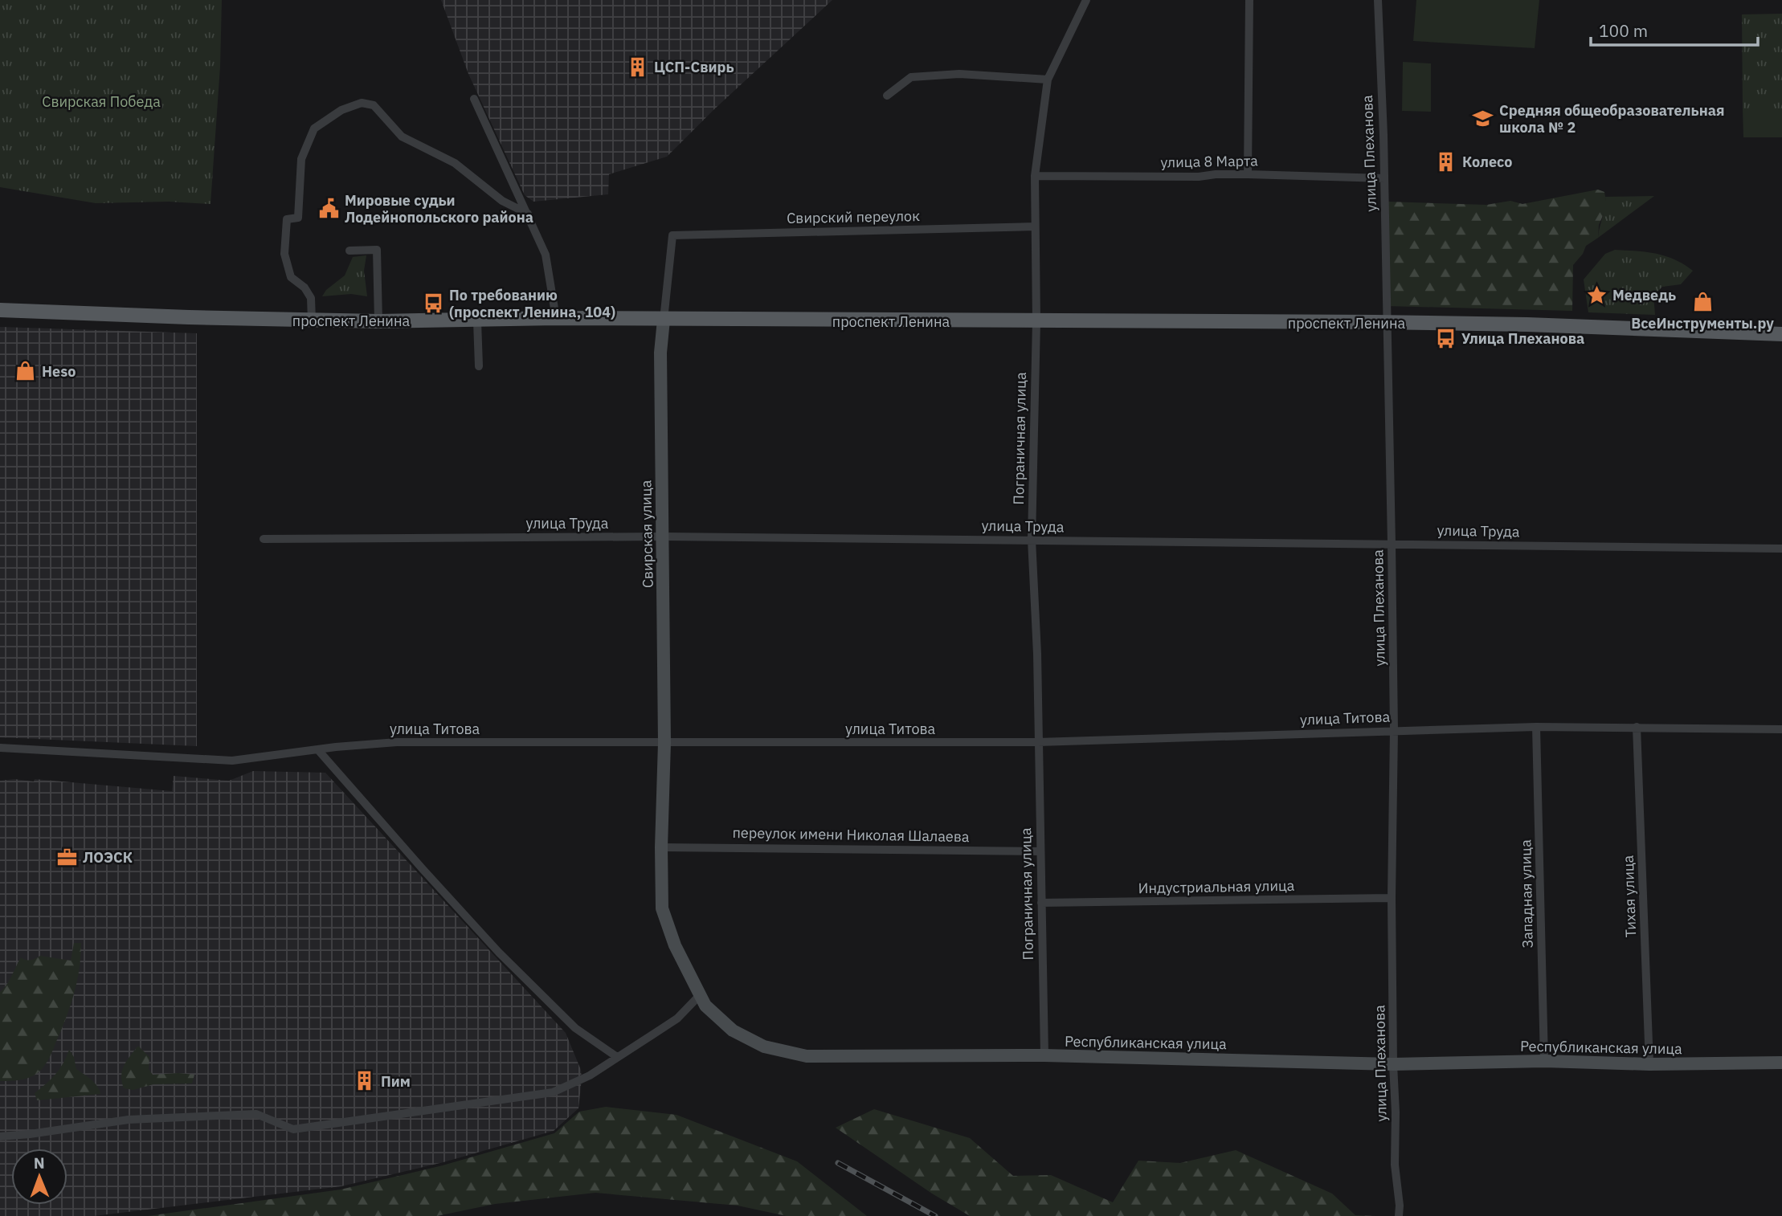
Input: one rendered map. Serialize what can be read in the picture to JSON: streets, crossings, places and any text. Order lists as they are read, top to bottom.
{
  "streets": {
    "main road": ["проспект Ленина"],
    "street": [
      "улица Плеханова",
      "улица 8 Марта",
      "Свирский переулок",
      "Пограничная улица",
      "улица Труда",
      "Свирская улица",
      "улица Титова",
      "переулок имени Николая Шалаева",
      "Индустриальная улица",
      "Западная улица",
      "Тихая улица",
      "Республиканская улица"
    ]
  },
  "crossings": [
    ["улица Плеханова", "улица 8 Марта"],
    ["улица Плеханова", "проспект Ленина"],
    ["улица Плеханова", "улица Труда"],
    ["улица Плеханова", "улица Титова"],
    ["улица Плеханова", "Индустриальная улица"],
    ["улица Плеханова", "Республиканская улица"],
    ["улица 8 Марта", "Пограничная улица"],
    ["Свирский переулок", "Пограничная улица"],
    ["Свирский переулок", "Свирская улица"],
    ["проспект Ленина", "Пограничная улица"],
    ["проспект Ленина", "Свирская улица"],
    ["Пограничная улица", "улица Труда"],
    ["Пограничная улица", "улица Титова"],
    ["Пограничная улица", "переулок имени Николая Шалаева"],
    ["Пограничная улица", "Индустриальная улица"],
    ["Пограничная улица", "Республиканская улица"],
    ["улица Труда", "Свирская улица"],
    ["Свирская улица", "улица Титова"],
    ["Свирская улица", "Республиканская улица"],
    ["улица Титова", "Западная улица"],
    ["улица Титова", "Тихая улица"],
    ["переулок имени Николая Шалаева", "Республиканская улица"],
    ["Западная улица", "Республиканская улица"],
    ["Тихая улица", "Республиканская улица"]
  ],
  "parks": ["Свирская Победа"],
  "places": {
    "building": ["ЦСП-Свирь", "Колесо", "Пим"],
    "school or university": ["Средняя общеобразовательная школа № 2"],
    "public building": ["Мировые судьи Лодейнопольского района"],
    "place": ["Медведь"],
    "shop": ["ВсеИнструменты.ру", "Heso"],
    "bus stop": ["По требованию (проспект Ленина, 104)", "Улица Плеханова"],
    "office": ["ЛОЭСК"]
  },
  "scale_bar": "100 m",
  "north": "top"
}
